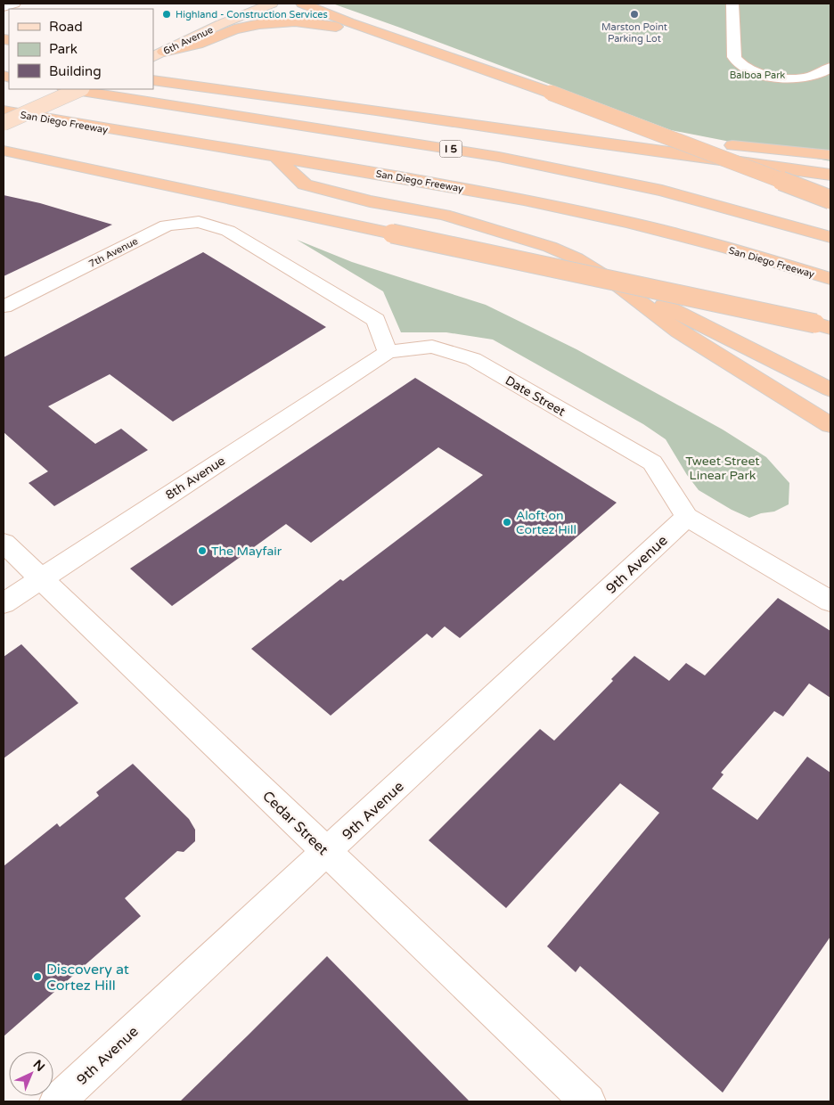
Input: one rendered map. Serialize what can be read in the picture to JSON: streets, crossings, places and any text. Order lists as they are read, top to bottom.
{
  "streets": {
    "highway": ["San Diego Freeway", "I 5"],
    "main road": ["6th Avenue"],
    "street": [
      "7th Avenue",
      "Date Street",
      "8th Avenue",
      "9th Avenue",
      "Cedar Street"
    ]
  },
  "crossings": [
    ["7th Avenue", "Date Street"],
    ["7th Avenue", "8th Avenue"],
    ["Date Street", "8th Avenue"],
    ["Date Street", "9th Avenue"],
    ["8th Avenue", "Cedar Street"],
    ["9th Avenue", "Cedar Street"]
  ],
  "parks": ["Balboa Park", "Tweet Street Linear Park"],
  "places": [
    "Highland - Construction Services",
    "Marston Point Parking Lot",
    "Aloft on Cortez Hill",
    "The Mayfair",
    "Discovery at Cortez Hill"
  ],
  "legend": ["Road", "Park", "Building"],
  "north": "top right"
}
